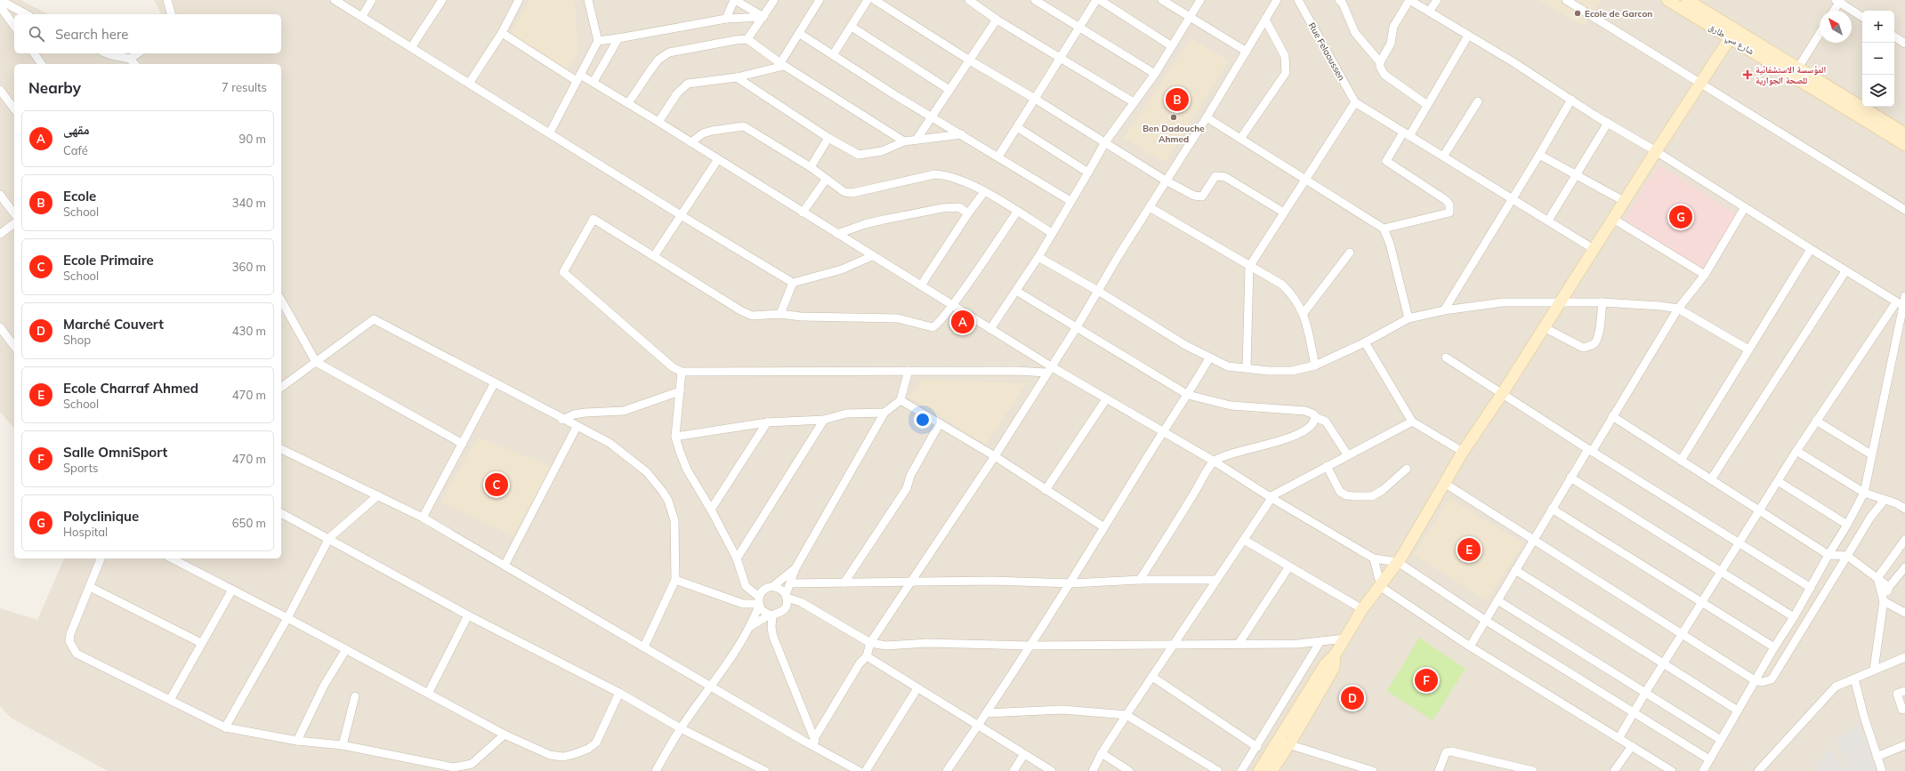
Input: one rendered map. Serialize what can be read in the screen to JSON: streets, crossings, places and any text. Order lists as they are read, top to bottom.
{
  "streets": {
    "street": ["شارع سي طارق", "Rue Felaoussen"]
  },
  "places": {
    "other": ["Ecole de Garcon", "Ben Dadouche Ahmed"],
    "health": ["المؤسسة الاستشفائية للصحة الجوارية"]
  },
  "north": "top left",
  "page": {
    "map_buttons": ["+", "−"],
    "search": "Search here",
    "heading": ["Nearby", "7 results"],
    "pins": [
      "B",
      "G",
      "A",
      "C",
      "E",
      "F",
      "D"
    ],
    "list": [
      {
        "mark": "A",
        "name": "مقهى",
        "note": "Café",
        "value": "90 m"
      },
      {
        "mark": "B",
        "name": "Ecole",
        "note": "School",
        "value": "340 m"
      },
      {
        "mark": "C",
        "name": "Ecole Primaire",
        "note": "School",
        "value": "360 m"
      },
      {
        "mark": "D",
        "name": "Marché Couvert",
        "note": "Shop",
        "value": "430 m"
      },
      {
        "mark": "E",
        "name": "Ecole Charraf Ahmed",
        "note": "School",
        "value": "470 m"
      },
      {
        "mark": "F",
        "name": "Salle OmniSport",
        "note": "Sports",
        "value": "470 m"
      },
      {
        "mark": "G",
        "name": "Polyclinique",
        "note": "Hospital",
        "value": "650 m"
      }
    ]
  }
}
